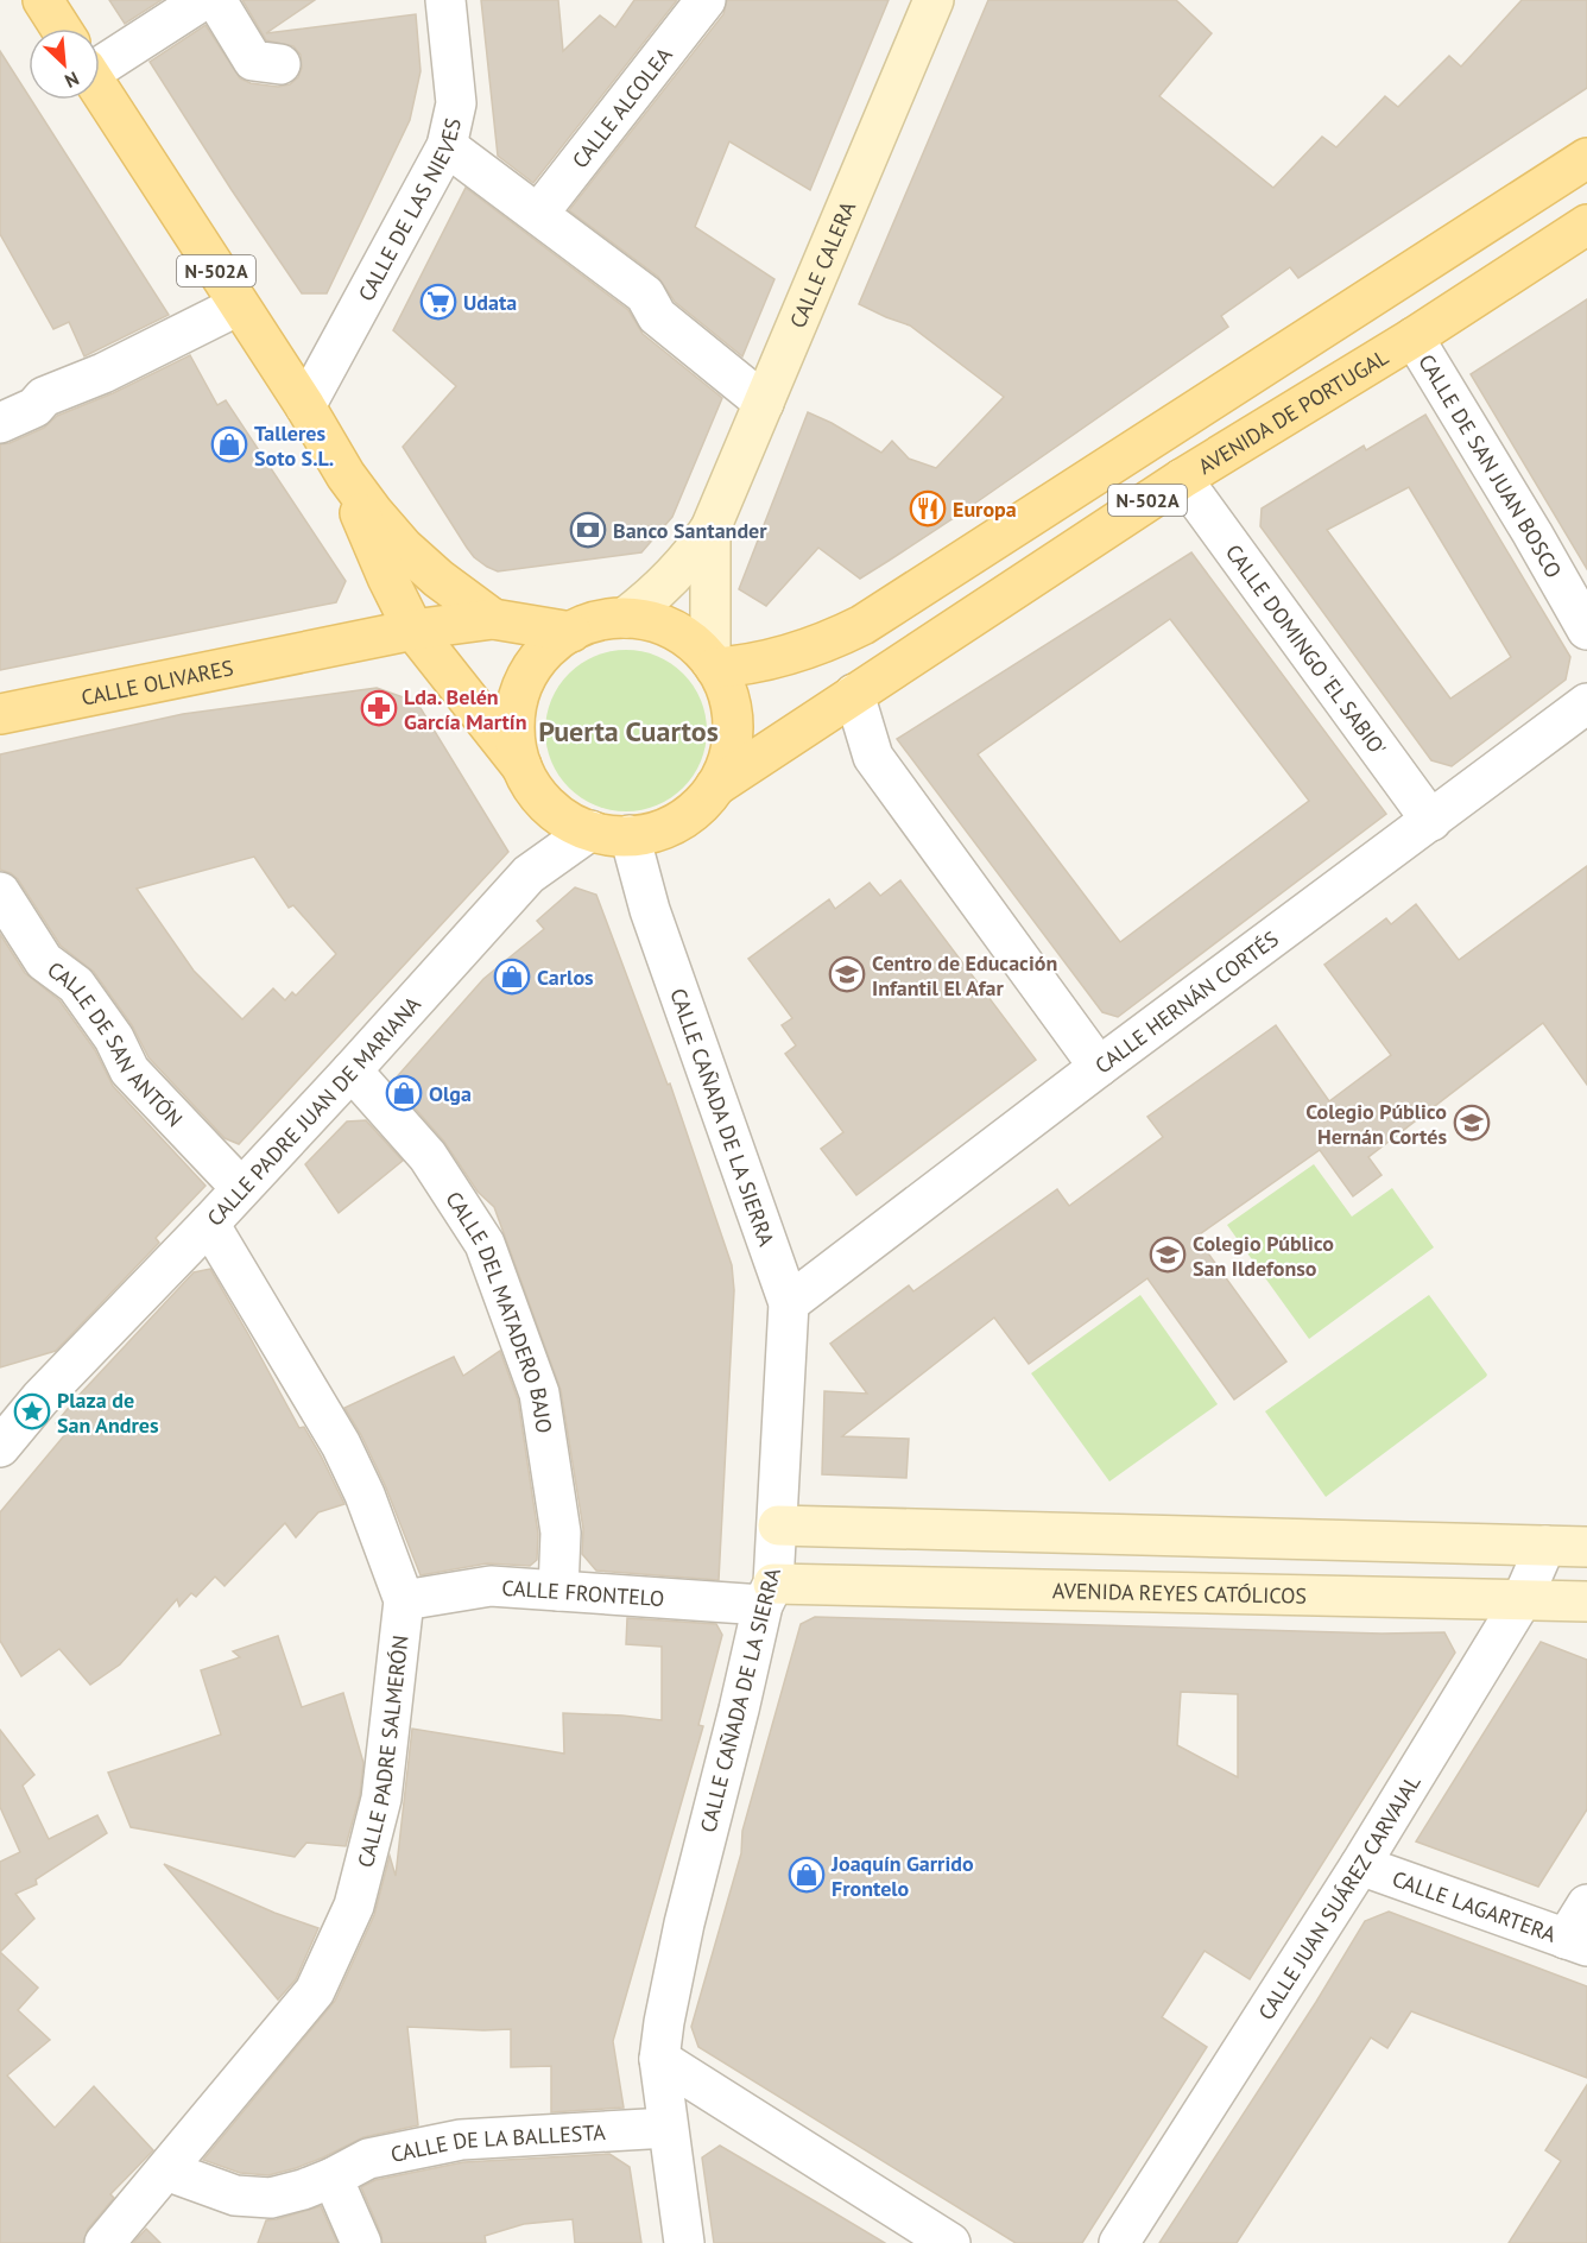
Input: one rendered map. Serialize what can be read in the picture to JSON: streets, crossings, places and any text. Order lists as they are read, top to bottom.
{
  "streets": {
    "main road": ["N-502A", "AVENIDA DE PORTUGAL", "CALLE OLIVARES"],
    "street": [
      "CALLE ALCOLEA",
      "CALLE DE LAS NIEVES",
      "CALLE CALERA",
      "CALLE DE SAN JUAN BOSCO",
      "CALLE DOMINGO 'EL SABIO'",
      "CALLE HERNÁN CORTÉS",
      "CALLE DE SAN ANTÓN",
      "CALLE PADRE JUAN DE MARIANA",
      "CALLE CAÑADA DE LA SIERRA",
      "CALLE DEL MATADERO BAJO",
      "CALLE FRONTELO",
      "AVENIDA REYES CATÓLICOS",
      "CALLE PADRE SALMERÓN",
      "CALLE JUAN SUÁREZ CARVAJAL",
      "CALLE LAGARTERA",
      "CALLE DE LA BALLESTA"
    ]
  },
  "crossings": [
    ["CALLE DE LAS NIEVES", "N-502A"],
    ["CALLE CALERA", "N-502A"],
    ["CALLE CALERA", "AVENIDA DE PORTUGAL"],
    ["CALLE CALERA", "CALLE OLIVARES"],
    ["CALLE CALERA", "CALLE PADRE JUAN DE MARIANA"],
    ["CALLE CALERA", "CALLE CAÑADA DE LA SIERRA"],
    ["N-502A", "AVENIDA DE PORTUGAL"],
    ["N-502A", "CALLE OLIVARES"],
    ["N-502A", "CALLE PADRE JUAN DE MARIANA"],
    ["N-502A", "CALLE CAÑADA DE LA SIERRA"],
    ["AVENIDA DE PORTUGAL", "CALLE DE SAN JUAN BOSCO"],
    ["AVENIDA DE PORTUGAL", "CALLE DOMINGO 'EL SABIO'"],
    ["AVENIDA DE PORTUGAL", "CALLE OLIVARES"],
    ["AVENIDA DE PORTUGAL", "CALLE PADRE JUAN DE MARIANA"],
    ["AVENIDA DE PORTUGAL", "CALLE CAÑADA DE LA SIERRA"],
    ["CALLE DOMINGO 'EL SABIO'", "CALLE HERNÁN CORTÉS"],
    ["CALLE OLIVARES", "CALLE PADRE JUAN DE MARIANA"],
    ["CALLE OLIVARES", "CALLE CAÑADA DE LA SIERRA"],
    ["CALLE HERNÁN CORTÉS", "CALLE CAÑADA DE LA SIERRA"],
    ["CALLE DE SAN ANTÓN", "CALLE PADRE JUAN DE MARIANA"],
    ["CALLE PADRE JUAN DE MARIANA", "CALLE CAÑADA DE LA SIERRA"],
    ["CALLE PADRE JUAN DE MARIANA", "CALLE DEL MATADERO BAJO"],
    ["CALLE PADRE JUAN DE MARIANA", "CALLE PADRE SALMERÓN"],
    ["CALLE CAÑADA DE LA SIERRA", "CALLE FRONTELO"],
    ["CALLE CAÑADA DE LA SIERRA", "AVENIDA REYES CATÓLICOS"],
    ["CALLE CAÑADA DE LA SIERRA", "CALLE DE LA BALLESTA"],
    ["CALLE DEL MATADERO BAJO", "CALLE FRONTELO"],
    ["CALLE FRONTELO", "AVENIDA REYES CATÓLICOS"],
    ["CALLE FRONTELO", "CALLE PADRE SALMERÓN"],
    ["AVENIDA REYES CATÓLICOS", "CALLE JUAN SUÁREZ CARVAJAL"],
    ["CALLE PADRE SALMERÓN", "CALLE DE LA BALLESTA"],
    ["CALLE JUAN SUÁREZ CARVAJAL", "CALLE LAGARTERA"]
  ],
  "districts": ["Puerta Cuartos"],
  "places": {
    "supermarket": ["Udata"],
    "shop": [
      "Talleres Soto S.L.",
      "Carlos",
      "Olga",
      "Joaquín Garrido Frontelo"
    ],
    "restaurant": ["Europa"],
    "bank": ["Banco Santander"],
    "pharmacy": ["Lda. Belén García Martín"],
    "school or university": ["Centro de Educación Infantil El Afar", "Colegio Público Hernán Cortés", "Colegio Público San Ildefonso"],
    "place": ["Plaza de San Andres"]
  },
  "north": "bottom right"
}
